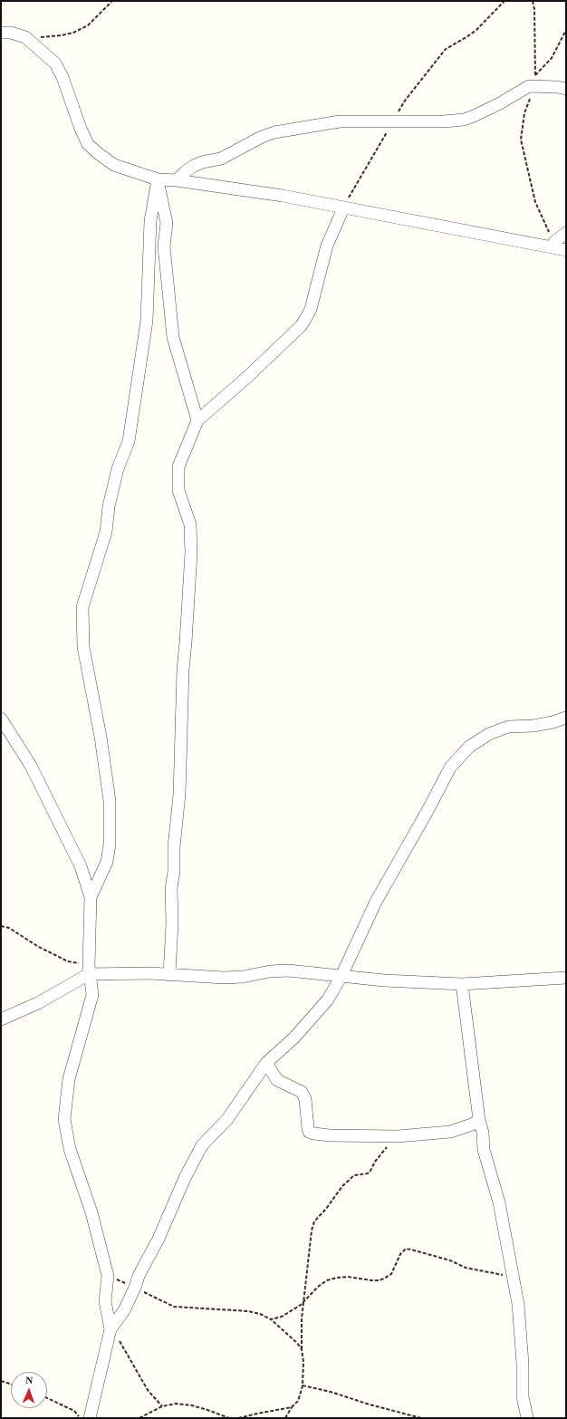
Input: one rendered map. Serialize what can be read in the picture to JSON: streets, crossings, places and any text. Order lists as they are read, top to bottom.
{
  "north": "top"
}
